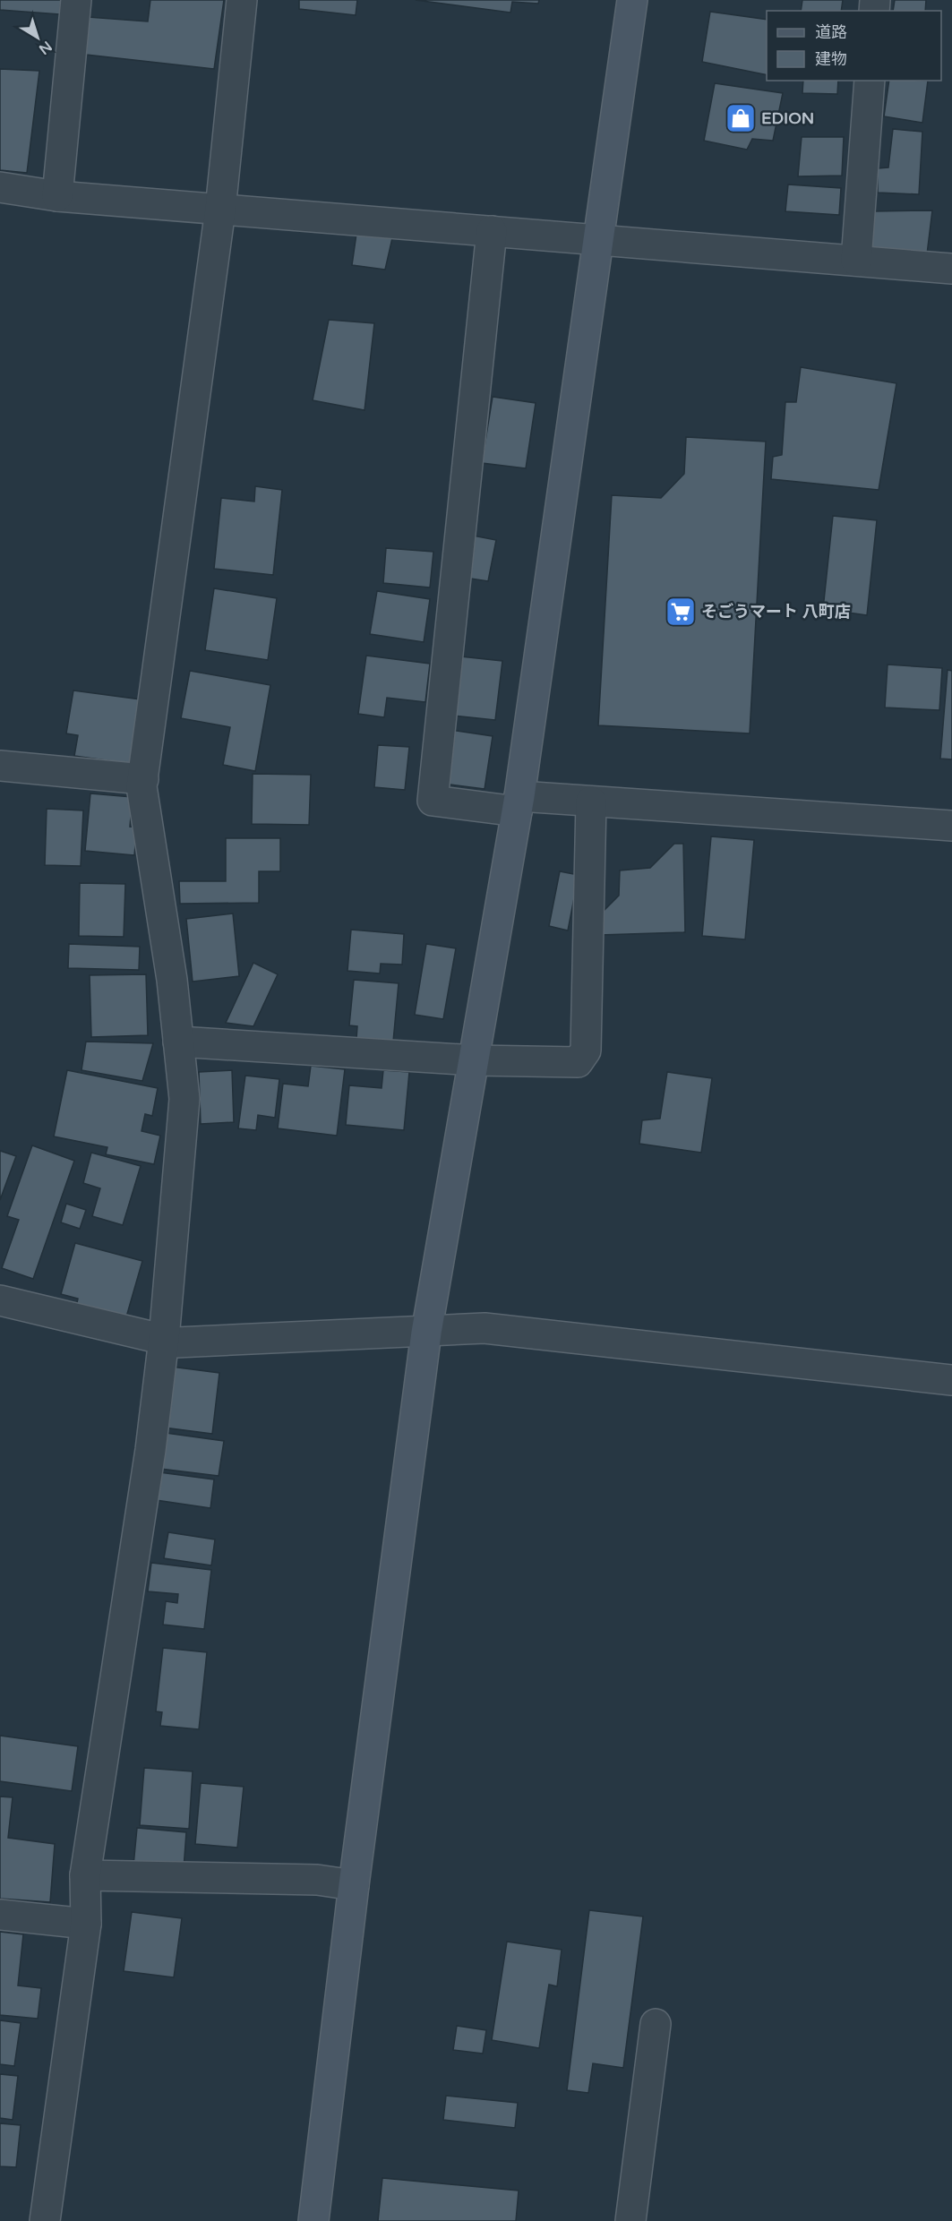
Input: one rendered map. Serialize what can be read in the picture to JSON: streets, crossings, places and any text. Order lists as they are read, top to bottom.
{
  "places": {
    "shop": ["EDION"],
    "supermarket": ["そごうマート 八町店"]
  },
  "legend": ["道路", "建物"],
  "north": "bottom right"
}
